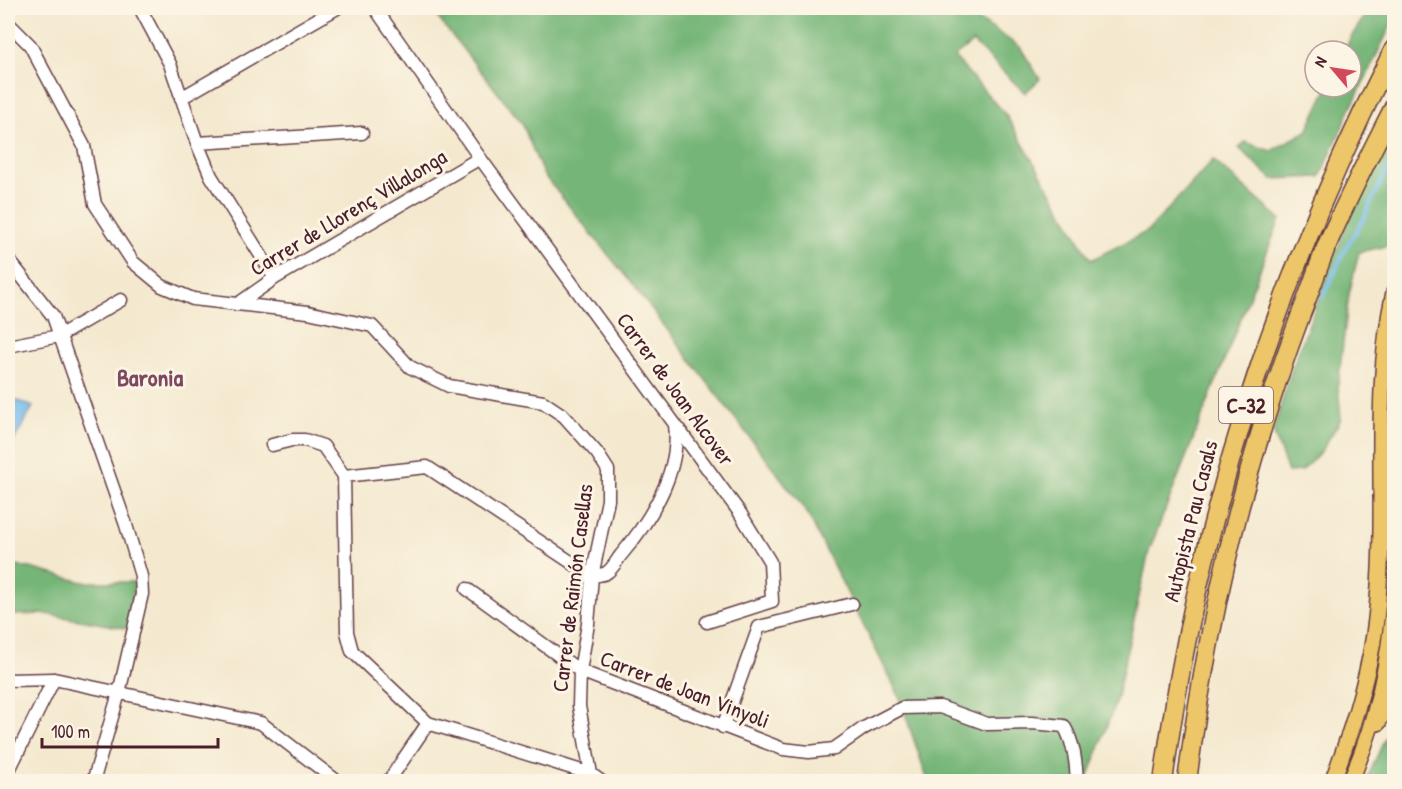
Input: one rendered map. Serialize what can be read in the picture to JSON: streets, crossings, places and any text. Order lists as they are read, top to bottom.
{
  "streets": {
    "highway": ["C-32", "Autopista Pau Casals"],
    "street": [
      "Carrer de Llorenç Villalonga",
      "Carrer de Joan Alcover",
      "Carrer de Raimón Casellas",
      "Carrer de Joan Vinyoli"
    ]
  },
  "crossings": [
    ["Carrer de Llorenç Villalonga", "Carrer de Joan Alcover"],
    ["Carrer de Llorenç Villalonga", "Carrer de Raimón Casellas"],
    ["Carrer de Raimón Casellas", "Carrer de Joan Vinyoli"]
  ],
  "districts": ["Baronia"],
  "scale_bar": "100 m",
  "north": "top left"
}
